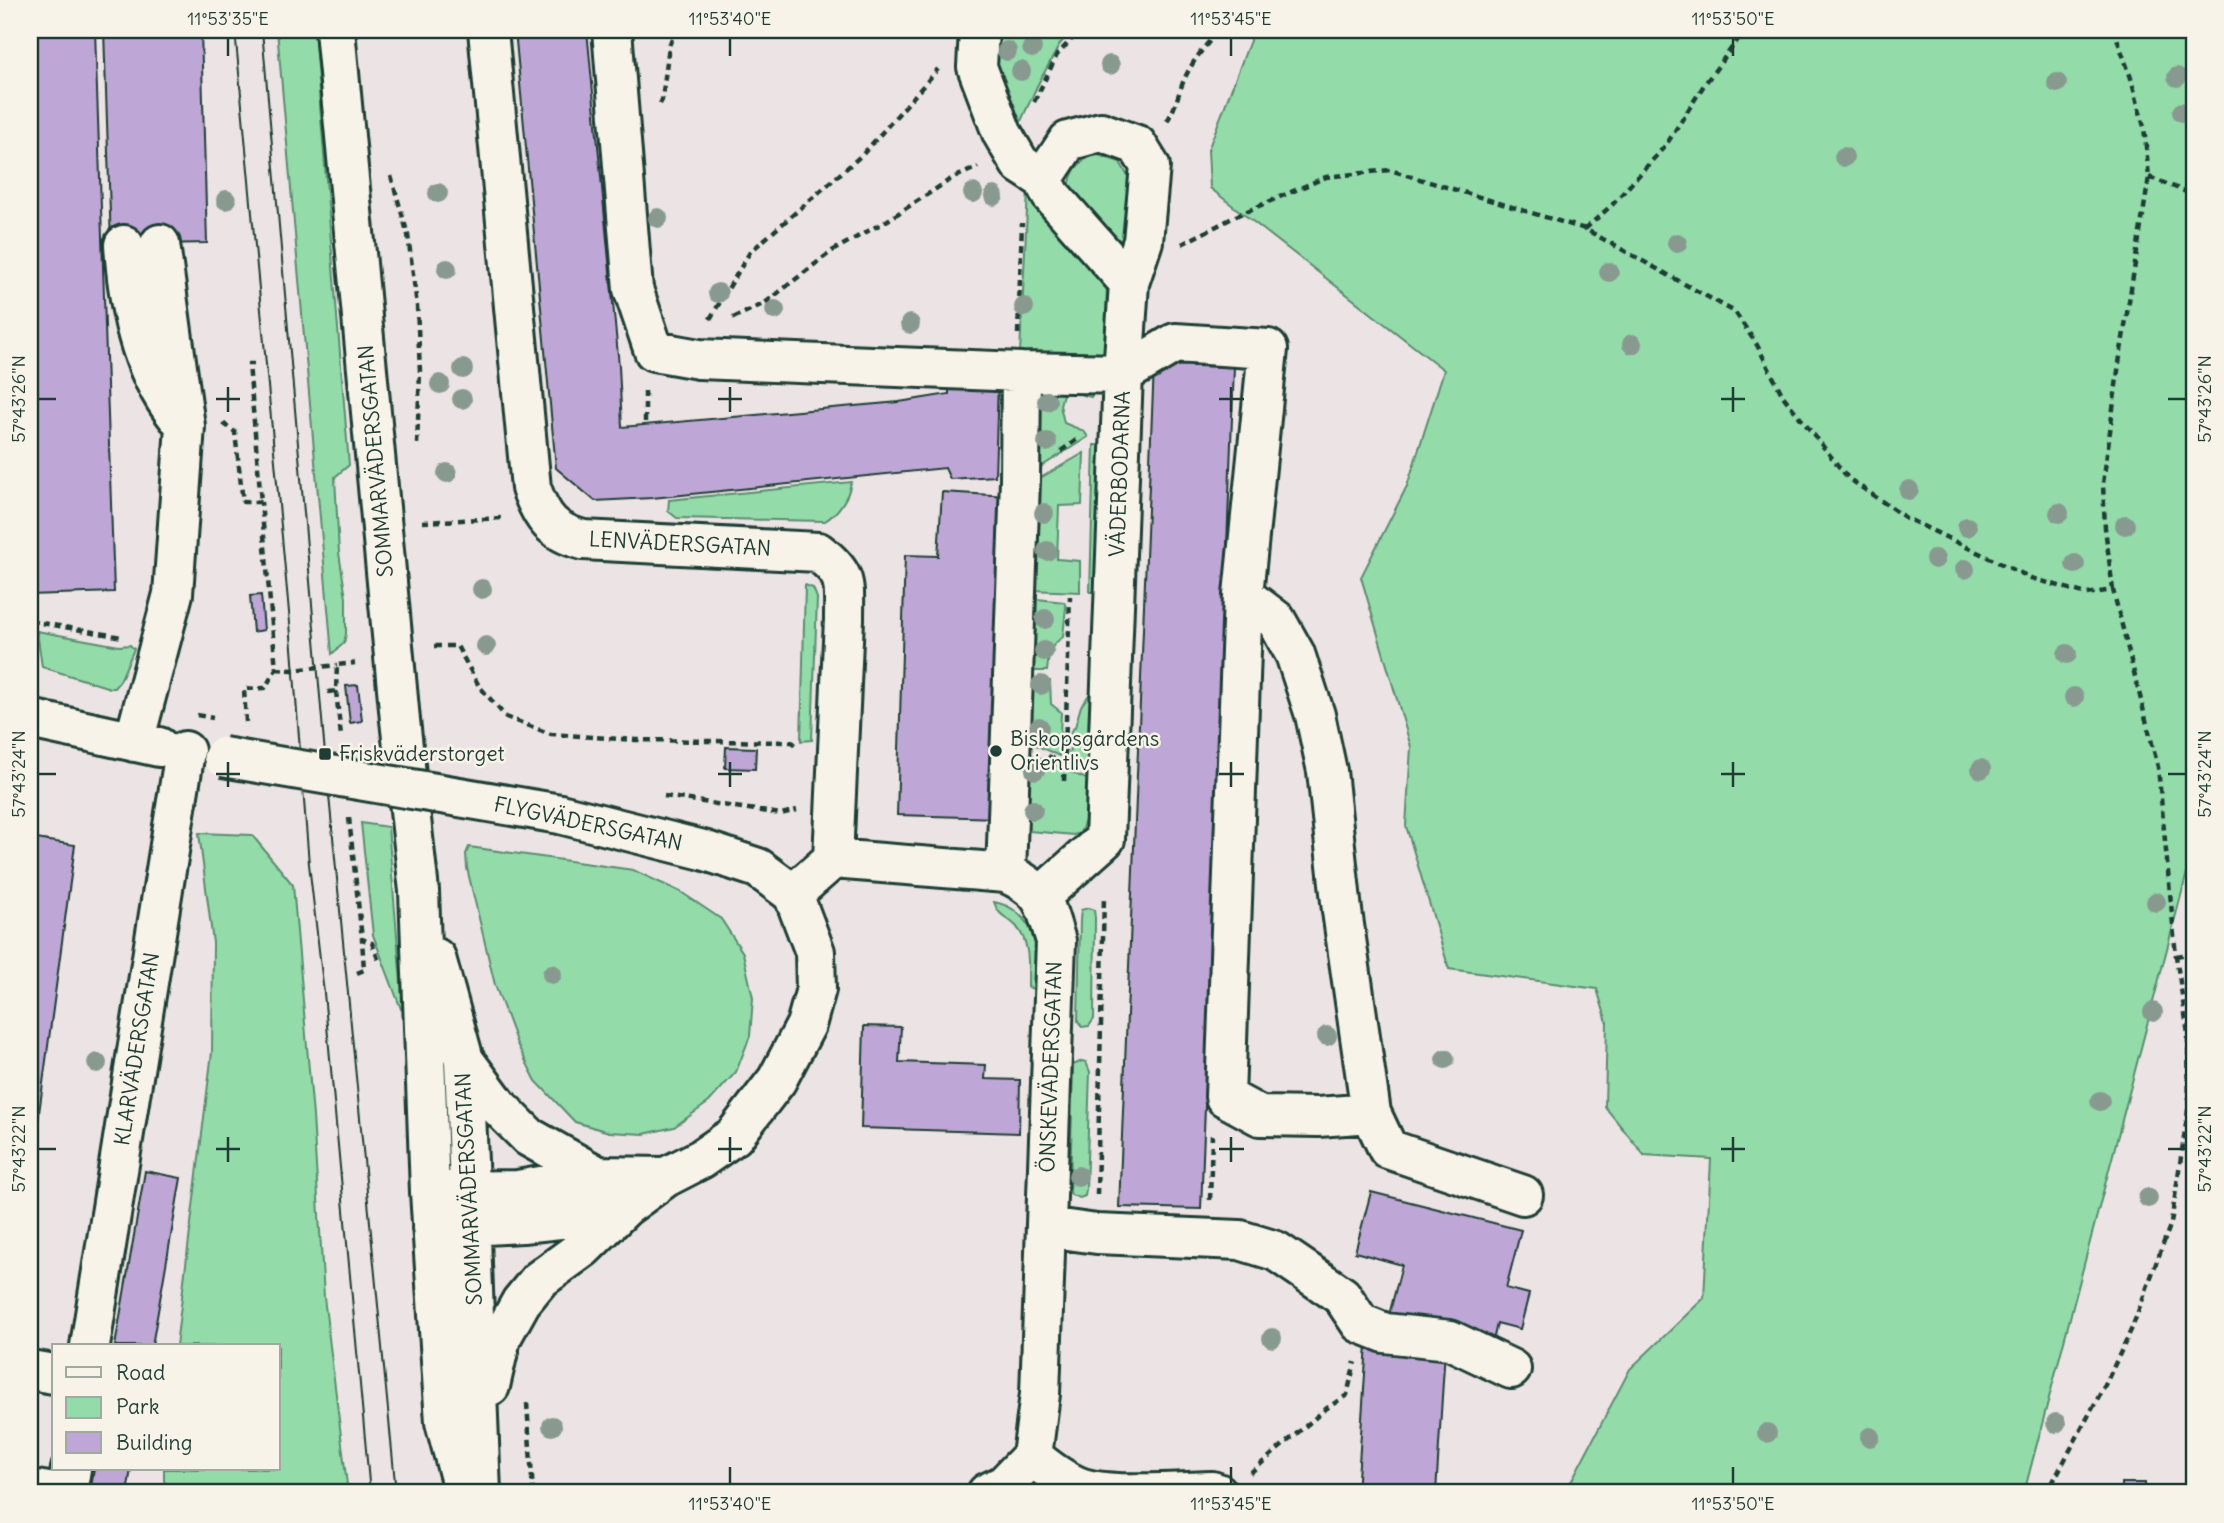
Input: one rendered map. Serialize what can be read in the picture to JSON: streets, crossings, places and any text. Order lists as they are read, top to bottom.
{
  "streets": {
    "street": [
      "SOMMARVÄDERSGATAN",
      "VÄDERBODARNA",
      "LENVÄDERSGATAN",
      "FLYGVÄDERSGATAN",
      "KLARVÄDERSGATAN",
      "ÖNSKEVÄDERSGATAN"
    ]
  },
  "crossings": [
    ["FLYGVÄDERSGATAN", "KLARVÄDERSGATAN"]
  ],
  "places": {
    "other": ["Biskopsgårdens Orientlivs"],
    "transit": ["Friskväderstorget"]
  },
  "legend": ["Road", "Park", "Building"],
  "coordinates": [
    "11°53'35\"E",
    "11°53'40\"E",
    "11°53'45\"E",
    "11°53'50\"E",
    "57°43'26\"N",
    "57°43'24\"N",
    "57°43'22\"N"
  ]
}
